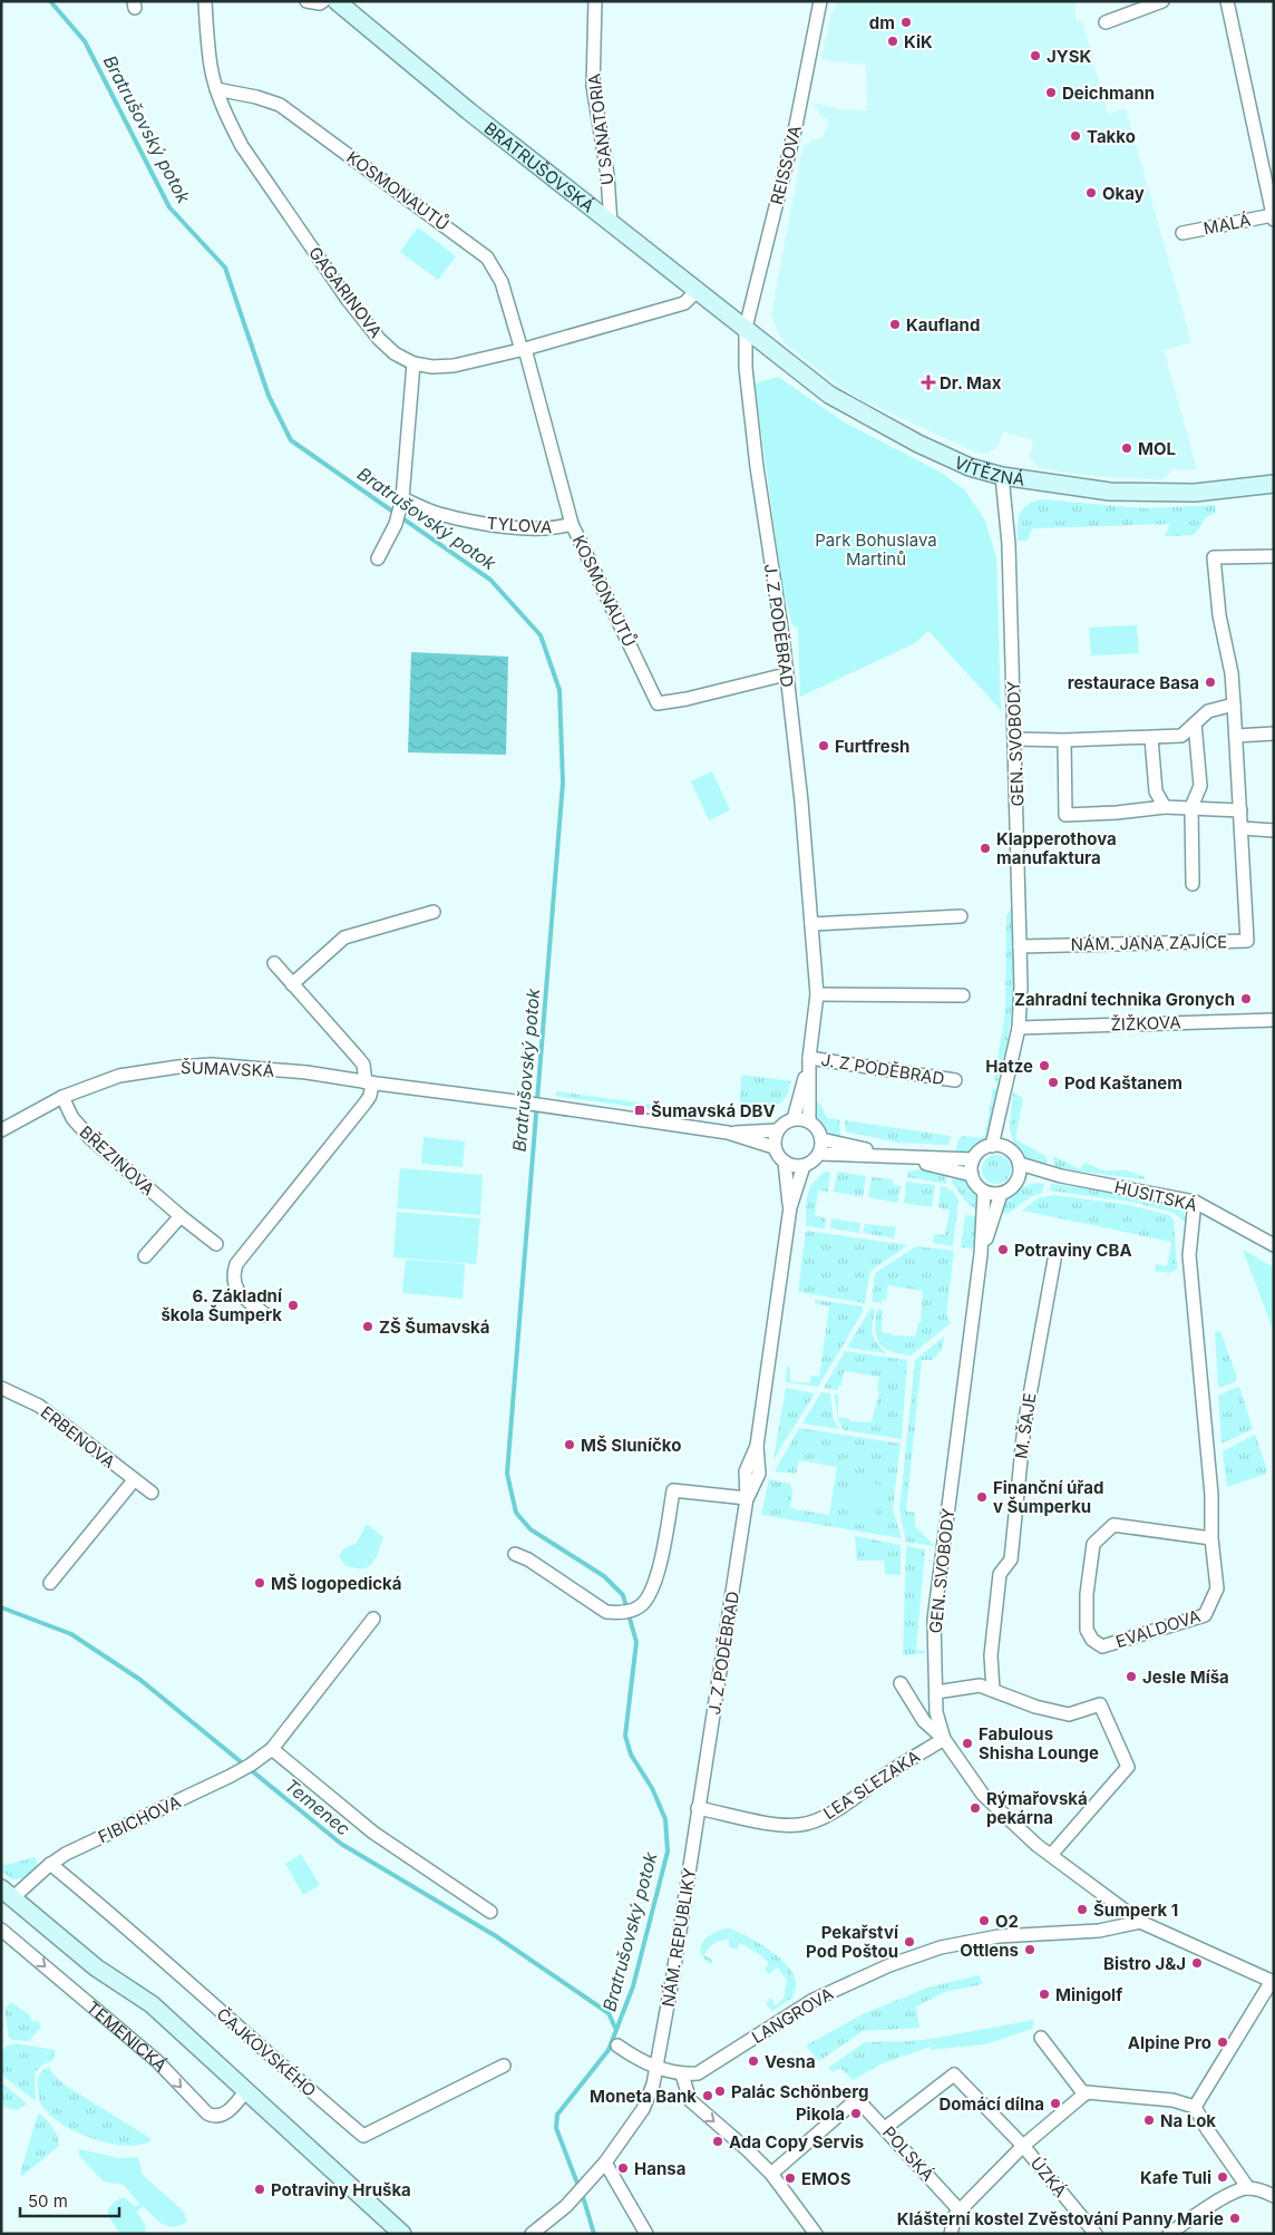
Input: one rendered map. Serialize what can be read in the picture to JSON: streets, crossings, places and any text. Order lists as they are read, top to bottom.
{
  "streets": {
    "main road": ["BRATRUŠOVSKÁ", "VÍTĚZNÁ", "TEMENICKÁ"],
    "street": [
      "U SANATORIA",
      "REISSOVA",
      "KOSMONAUTŮ",
      "MALÁ",
      "GAGARINOVA",
      "TYLOVA",
      "J. Z PODĚBRAD",
      "GEN. SVOBODY",
      "NÁM. JANA ZAJÍCE",
      "ŽIŽKOVA",
      "ŠUMAVSKÁ",
      "BŘEZINOVA",
      "HUSITSKÁ",
      "M. ŠAJE",
      "ERBENOVA",
      "EVALDOVA",
      "LEA SLEZAKA",
      "FIBICHOVA",
      "NÁM. REPUBLIKY",
      "LANGROVA",
      "ČAJKOVSKÉHO",
      "POLSKÁ",
      "ÚZKÁ"
    ]
  },
  "crossings": [
    ["U SANATORIA", "BRATRUŠOVSKÁ"],
    ["REISSOVA", "BRATRUŠOVSKÁ"],
    ["REISSOVA", "VÍTĚZNÁ"],
    ["REISSOVA", "J. Z PODĚBRAD"],
    ["BRATRUŠOVSKÁ", "GAGARINOVA"],
    ["BRATRUŠOVSKÁ", "VÍTĚZNÁ"],
    ["BRATRUŠOVSKÁ", "J. Z PODĚBRAD"],
    ["KOSMONAUTŮ", "GAGARINOVA"],
    ["KOSMONAUTŮ", "TYLOVA"],
    ["KOSMONAUTŮ", "J. Z PODĚBRAD"],
    ["VÍTĚZNÁ", "J. Z PODĚBRAD"],
    ["VÍTĚZNÁ", "GEN. SVOBODY"],
    ["J. Z PODĚBRAD", "ŠUMAVSKÁ"],
    ["J. Z PODĚBRAD", "LEA SLEZAKA"],
    ["J. Z PODĚBRAD", "NÁM. REPUBLIKY"],
    ["GEN. SVOBODY", "NÁM. JANA ZAJÍCE"],
    ["GEN. SVOBODY", "ŽIŽKOVA"],
    ["GEN. SVOBODY", "HUSITSKÁ"],
    ["GEN. SVOBODY", "LEA SLEZAKA"],
    ["GEN. SVOBODY", "LANGROVA"],
    ["ŠUMAVSKÁ", "BŘEZINOVA"],
    ["HUSITSKÁ", "EVALDOVA"],
    ["LEA SLEZAKA", "NÁM. REPUBLIKY"],
    ["FIBICHOVA", "TEMENICKÁ"],
    ["FIBICHOVA", "ČAJKOVSKÉHO"],
    ["POLSKÁ", "ÚZKÁ"]
  ],
  "water": ["Bratrušovský potok", "Temenec"],
  "parks": ["Park Bohuslava Martinů"],
  "places": {
    "other": [
      "dm",
      "KiK",
      "JYSK",
      "Deichmann",
      "Takko",
      "Okay",
      "Kaufland",
      "MOL",
      "restaurace Basa",
      "Furtfresh",
      "Klapperothova manufaktura",
      "Zahradní technika Gronych",
      "Hatze",
      "Pod Kaštanem",
      "Potraviny CBA",
      "6. Základní škola Šumperk",
      "ZŠ Šumavská",
      "MŠ Sluníčko",
      "Finanční úřad v Šumperku",
      "MŠ logopedická",
      "Jesle Míša",
      "Fabulous Shisha Lounge",
      "Rýmařovská pekárna",
      "Šumperk 1",
      "O2",
      "Pekařství Pod Poštou",
      "Ottlens",
      "Bistro J&J",
      "Minigolf",
      "Alpine Pro",
      "Vesna",
      "Palác Schönberg",
      "Moneta Bank",
      "Domácí dílna",
      "Pikola",
      "Na Lok",
      "Ada Copy Servis",
      "Hansa",
      "Kafe Tuli",
      "EMOS",
      "Potraviny Hruška",
      "Klášterní kostel Zvěstování Panny Marie"
    ],
    "health": ["Dr. Max"],
    "transit": ["Šumavská DBV"]
  },
  "scale_bar": "50 m"
}
